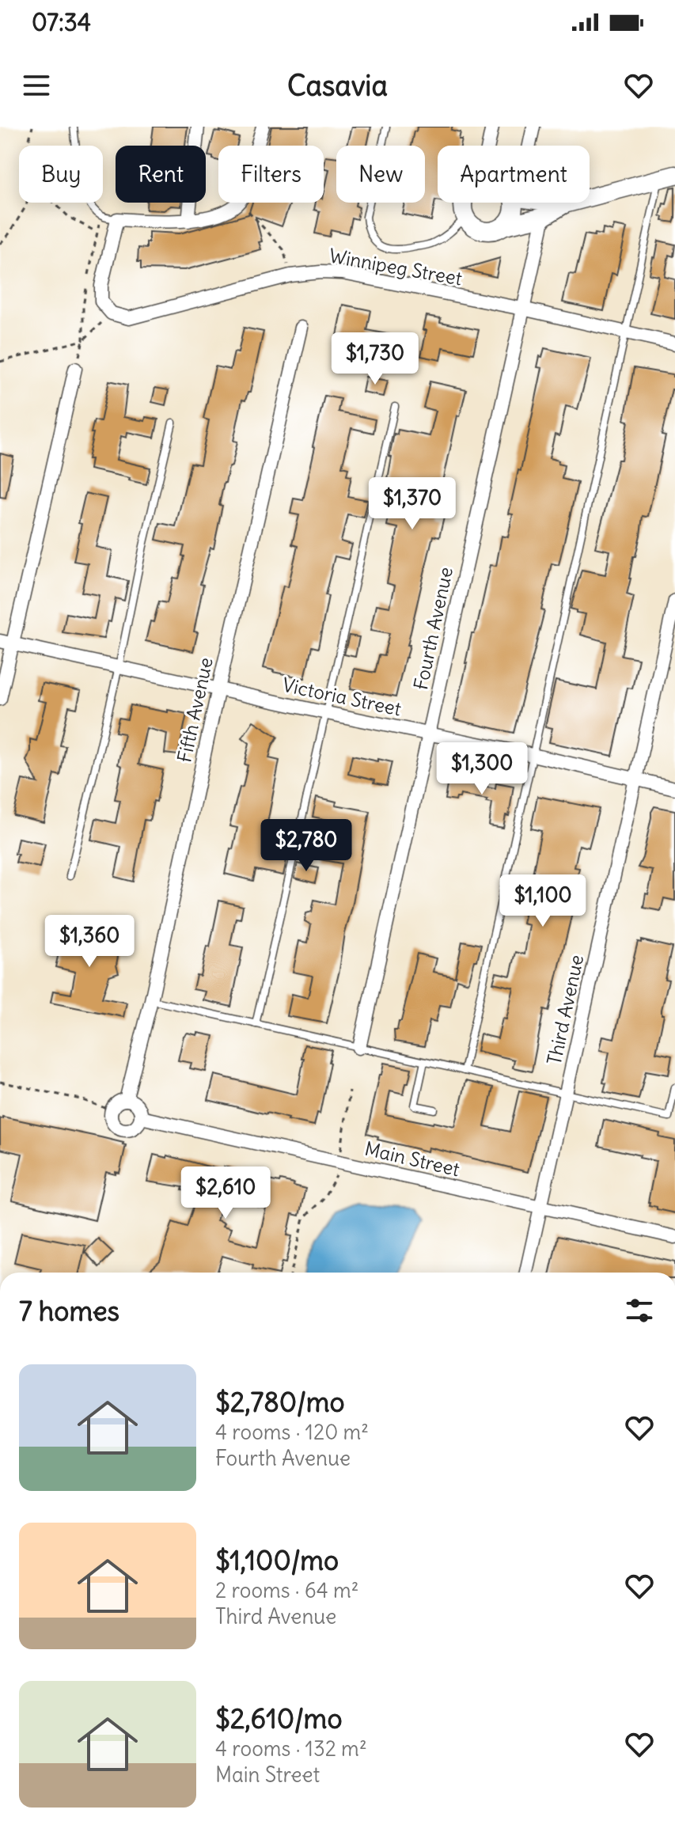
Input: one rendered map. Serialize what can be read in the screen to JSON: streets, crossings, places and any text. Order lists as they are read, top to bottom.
{
  "streets": {
    "street": [
      "Winnipeg Street",
      "Fourth Avenue",
      "Victoria Street",
      "Fifth Avenue",
      "Third Avenue",
      "Main Street"
    ]
  },
  "crossings": [
    ["Winnipeg Street", "Fourth Avenue"],
    ["Fourth Avenue", "Victoria Street"],
    ["Victoria Street", "Fifth Avenue"],
    ["Victoria Street", "Third Avenue"],
    ["Fifth Avenue", "Main Street"],
    ["Third Avenue", "Main Street"]
  ],
  "page": {
    "status": "07:34",
    "header": "Casavia",
    "chip": [
      "Buy",
      "Rent",
      "Filters",
      "New",
      "Apartment"
    ],
    "price": [
      "$1,730",
      "$1,370",
      "$1,300",
      "$2,780",
      "$1,100",
      "$1,360",
      "$2,610"
    ],
    "heading": "7 homes",
    "list": [
      {
        "name": "$2,780/mo",
        "note": "4 rooms · 120 m² · Fourth Avenue"
      },
      {
        "name": "$1,100/mo",
        "note": "2 rooms · 64 m² · Third Avenue"
      },
      {
        "name": "$2,610/mo",
        "note": "4 rooms · 132 m² · Main Street"
      }
    ]
  }
}
